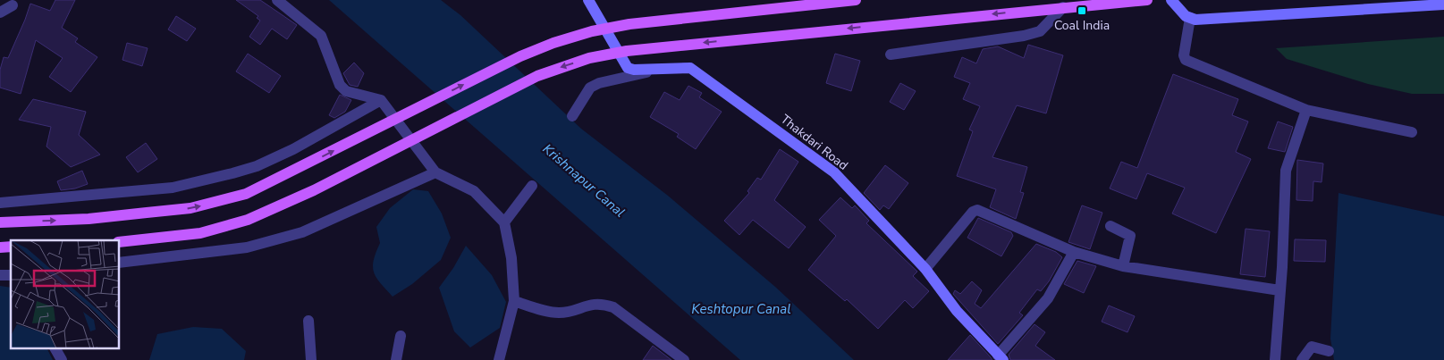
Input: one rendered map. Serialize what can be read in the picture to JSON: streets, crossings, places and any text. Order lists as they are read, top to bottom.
{
  "streets": {
    "street": ["Thakdari Road"]
  },
  "water": ["Krishnapur Canal", "Keshtopur Canal"],
  "places": {
    "transit": ["Coal India"]
  }
}
